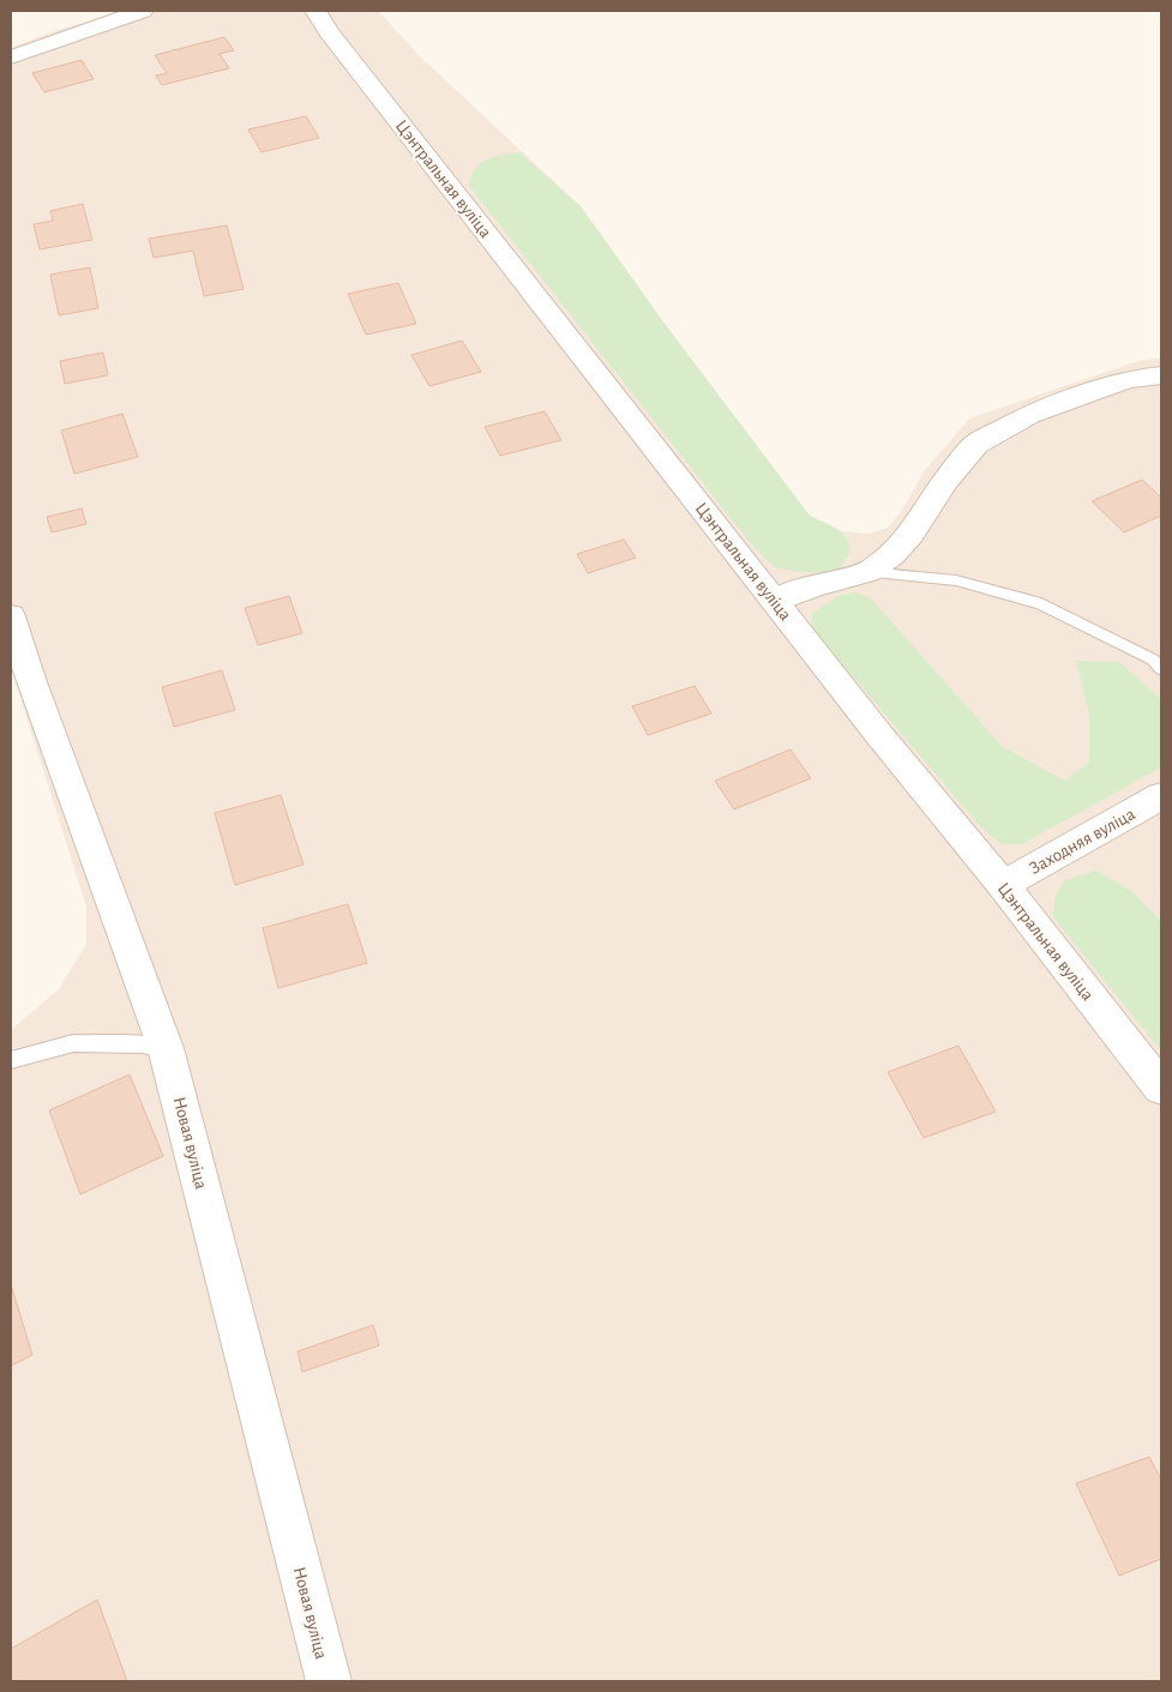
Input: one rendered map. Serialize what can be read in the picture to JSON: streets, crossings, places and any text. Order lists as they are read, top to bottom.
{
  "streets": {
    "street": ["Цэнтральная вуліца", "Заходняя вуліца", "Новая вуліца"]
  },
  "crossings": [
    ["Цэнтральная вуліца", "Заходняя вуліца"]
  ]
}
